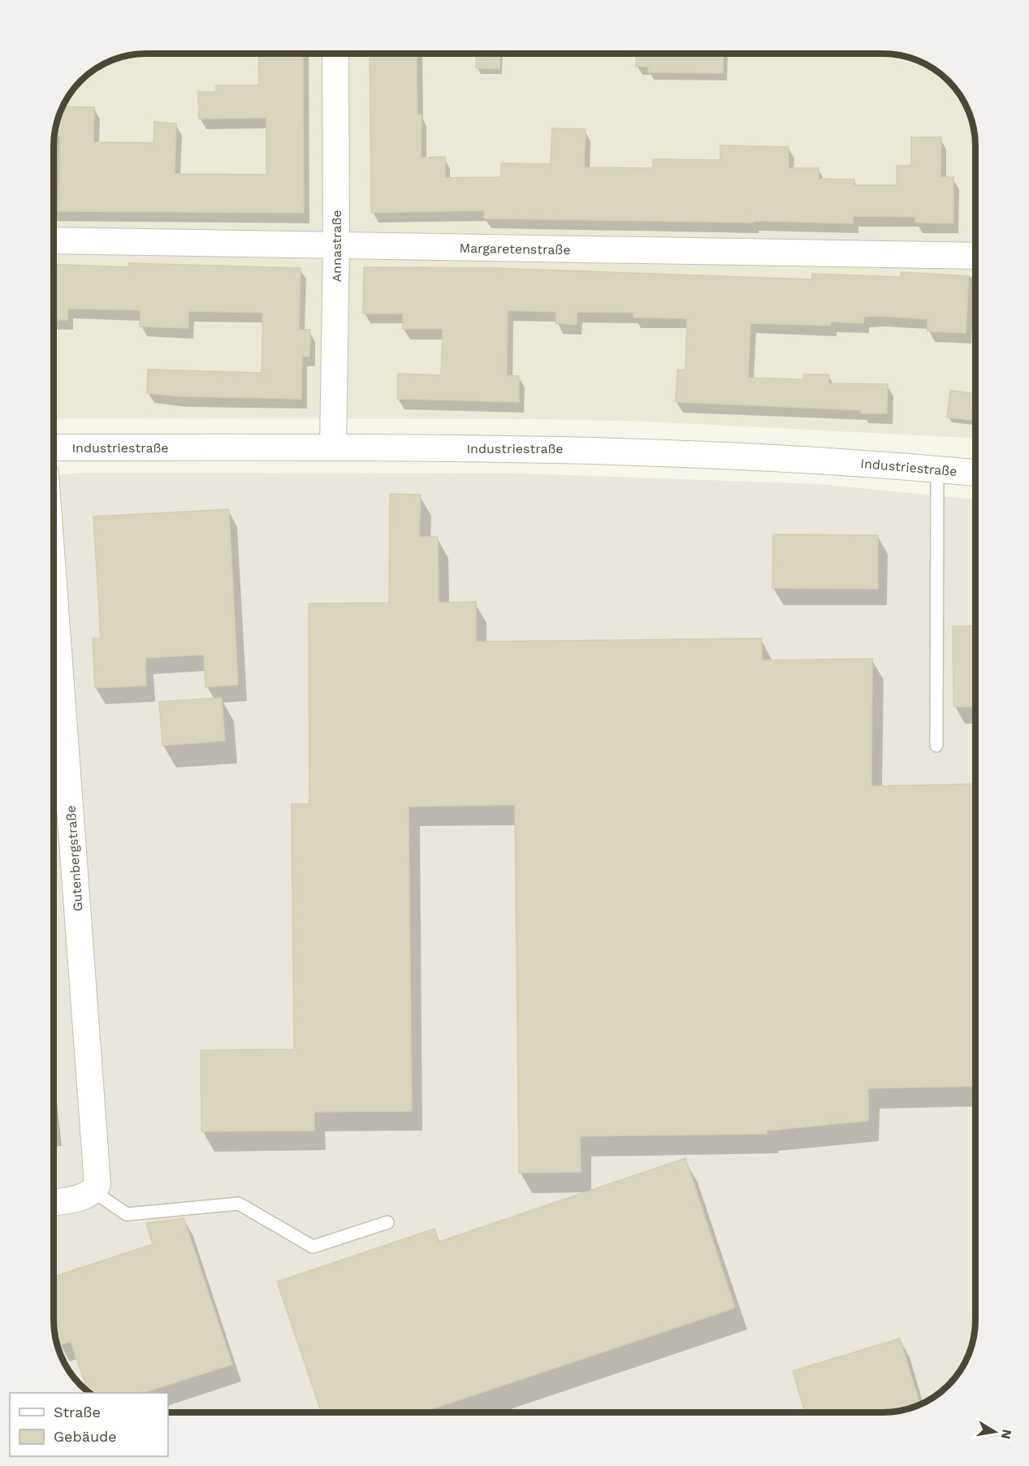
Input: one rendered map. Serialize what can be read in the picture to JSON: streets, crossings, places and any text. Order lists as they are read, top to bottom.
{
  "streets": {
    "street": [
      "Annastraße",
      "Margaretenstraße",
      "Industriestraße",
      "Gutenbergstraße"
    ]
  },
  "crossings": [
    ["Annastraße", "Margaretenstraße"],
    ["Annastraße", "Industriestraße"]
  ],
  "legend": ["Straße", "Gebäude"],
  "north": "right"
}
